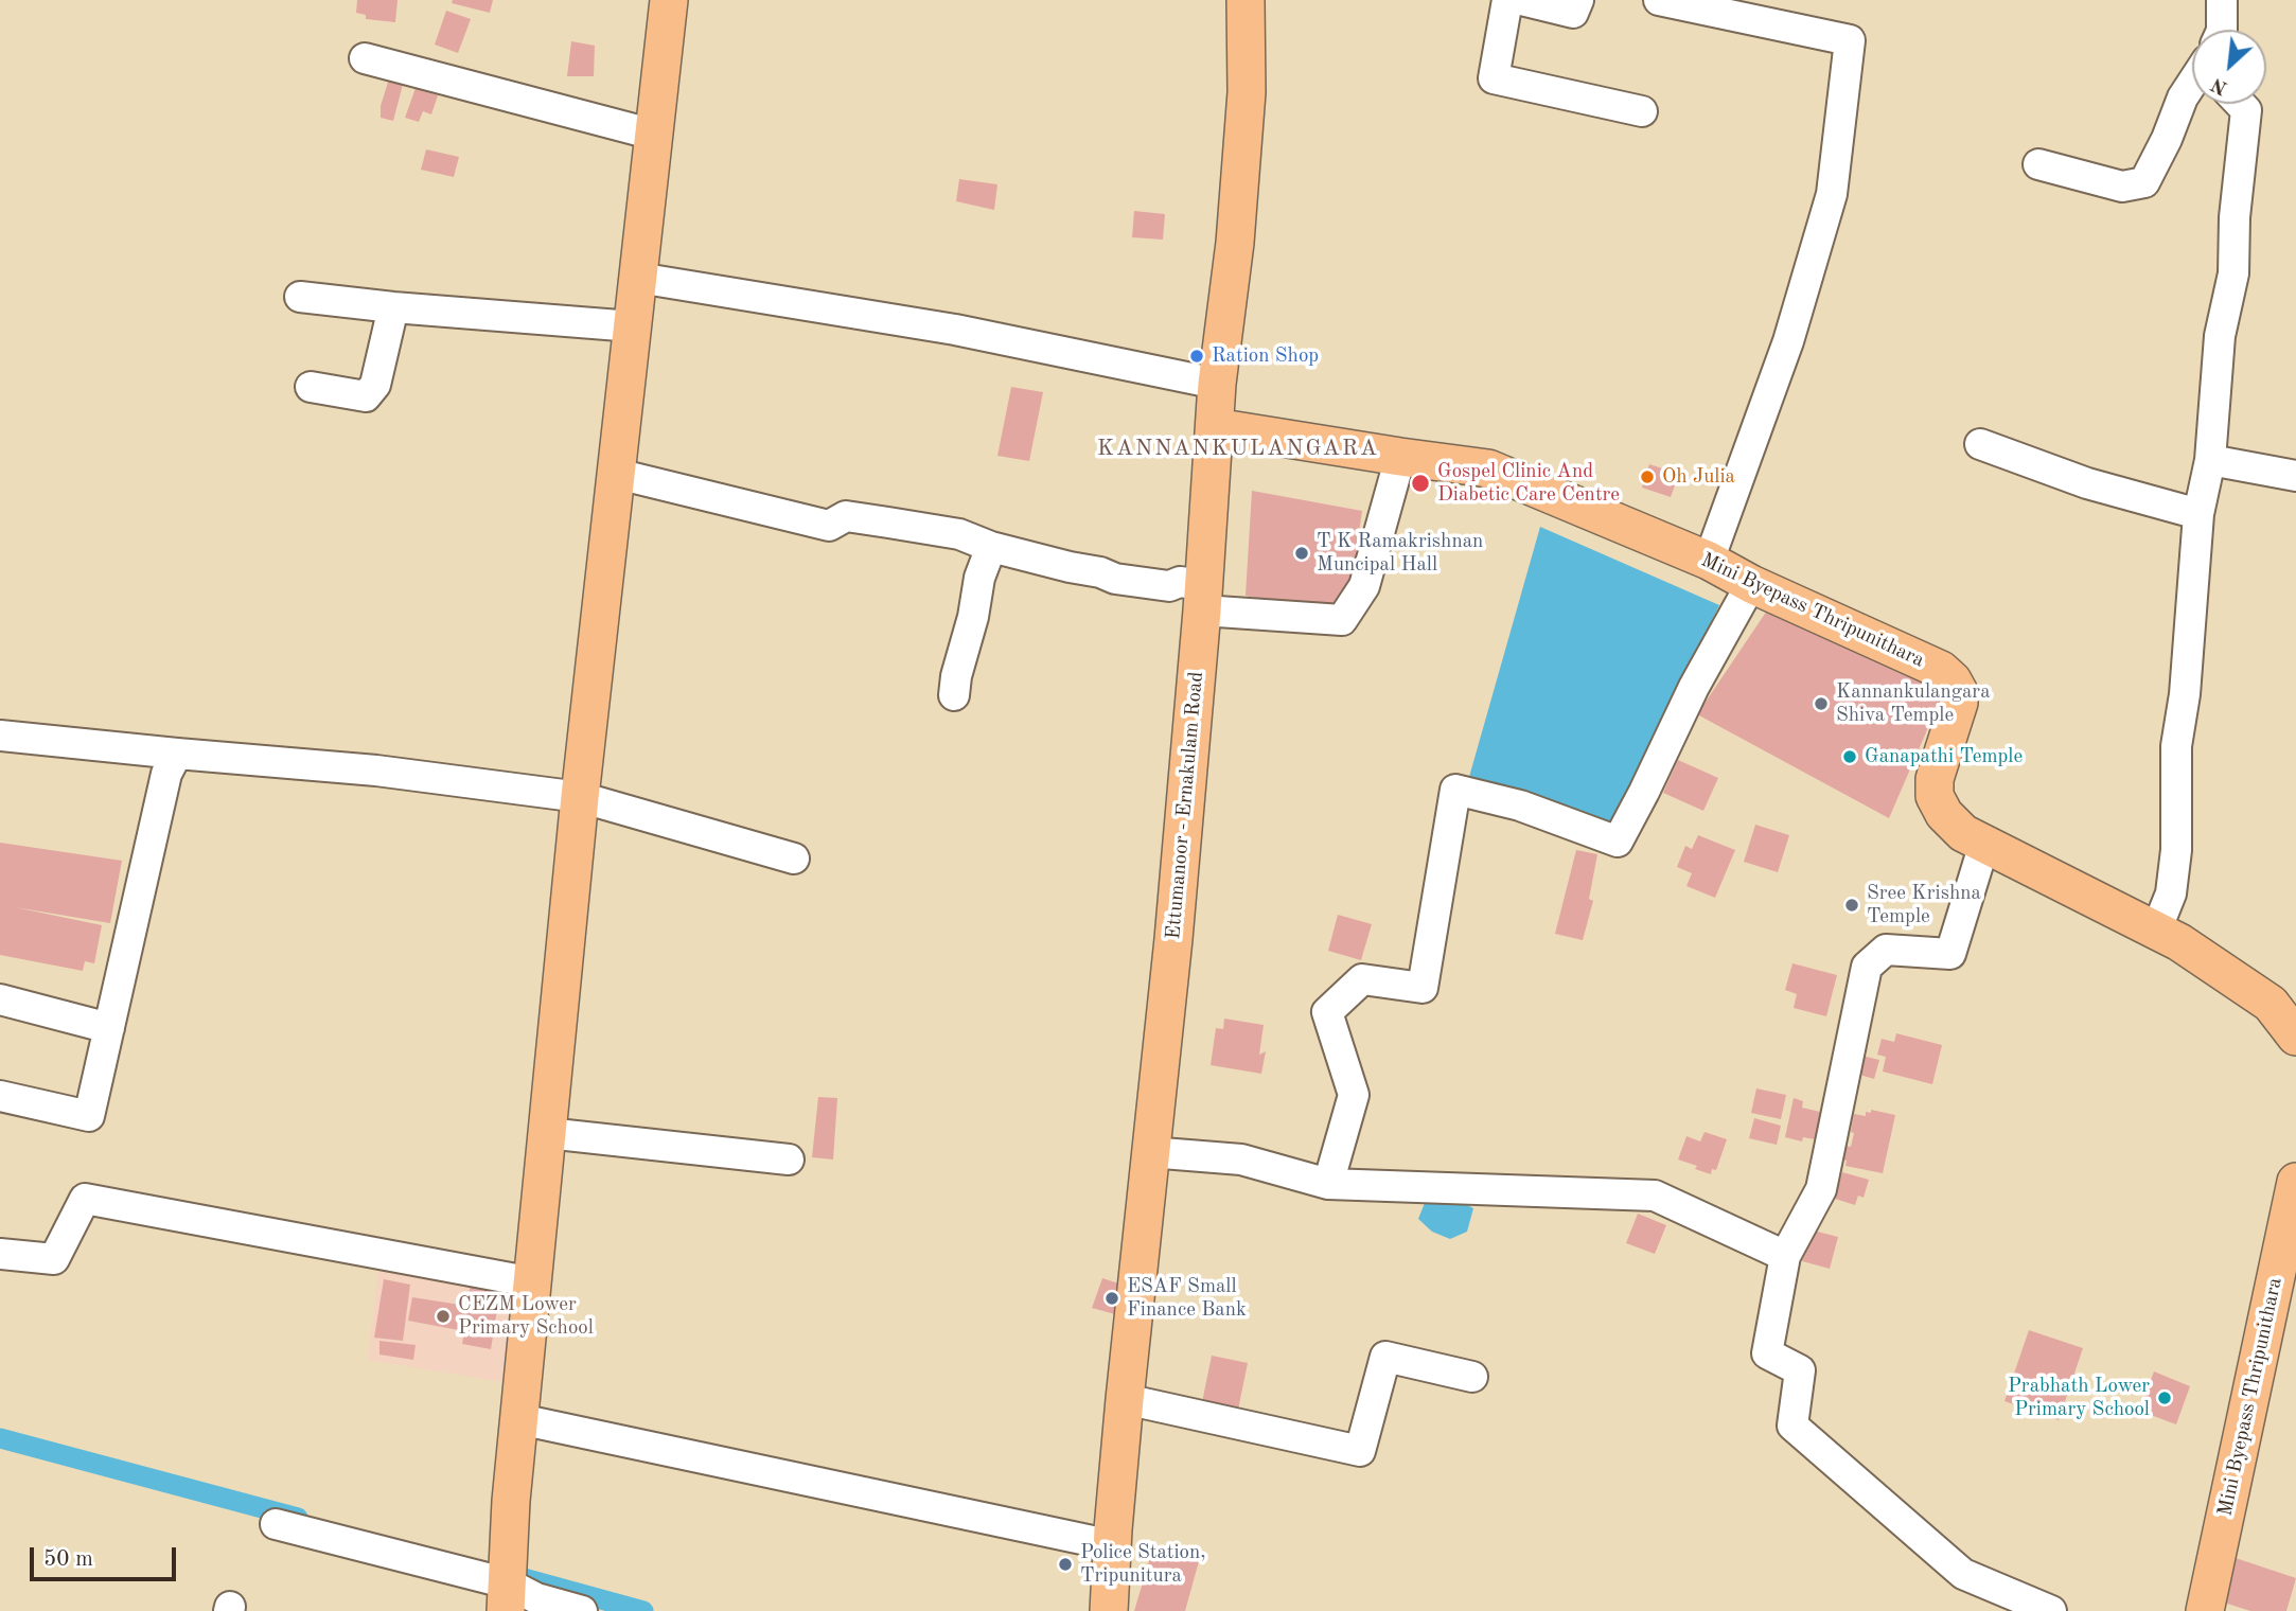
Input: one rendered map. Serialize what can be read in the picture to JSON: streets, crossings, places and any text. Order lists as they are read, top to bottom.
{
  "streets": {
    "main road": ["Mini Byepass Thripunithara", "Ettumanoor - Ernakulam Road"]
  },
  "crossings": [
    ["Mini Byepass Thripunithara", "Ettumanoor - Ernakulam Road"]
  ],
  "districts": ["KANNANKULANGARA"],
  "places": [
    "Ration Shop",
    "Oh Julia",
    "Gospel Clinic And Diabetic Care Centre",
    "T K Ramakrishnan Muncipal Hall",
    "Kannankulangara Shiva Temple",
    "Ganapathi Temple",
    "Sree Krishna Temple",
    "ESAF Small Finance Bank",
    "CEZM Lower Primary School",
    "Prabhath Lower Primary School",
    "Police Station, Tripunitura"
  ],
  "scale_bar": "50 m",
  "north": "bottom left"
}
